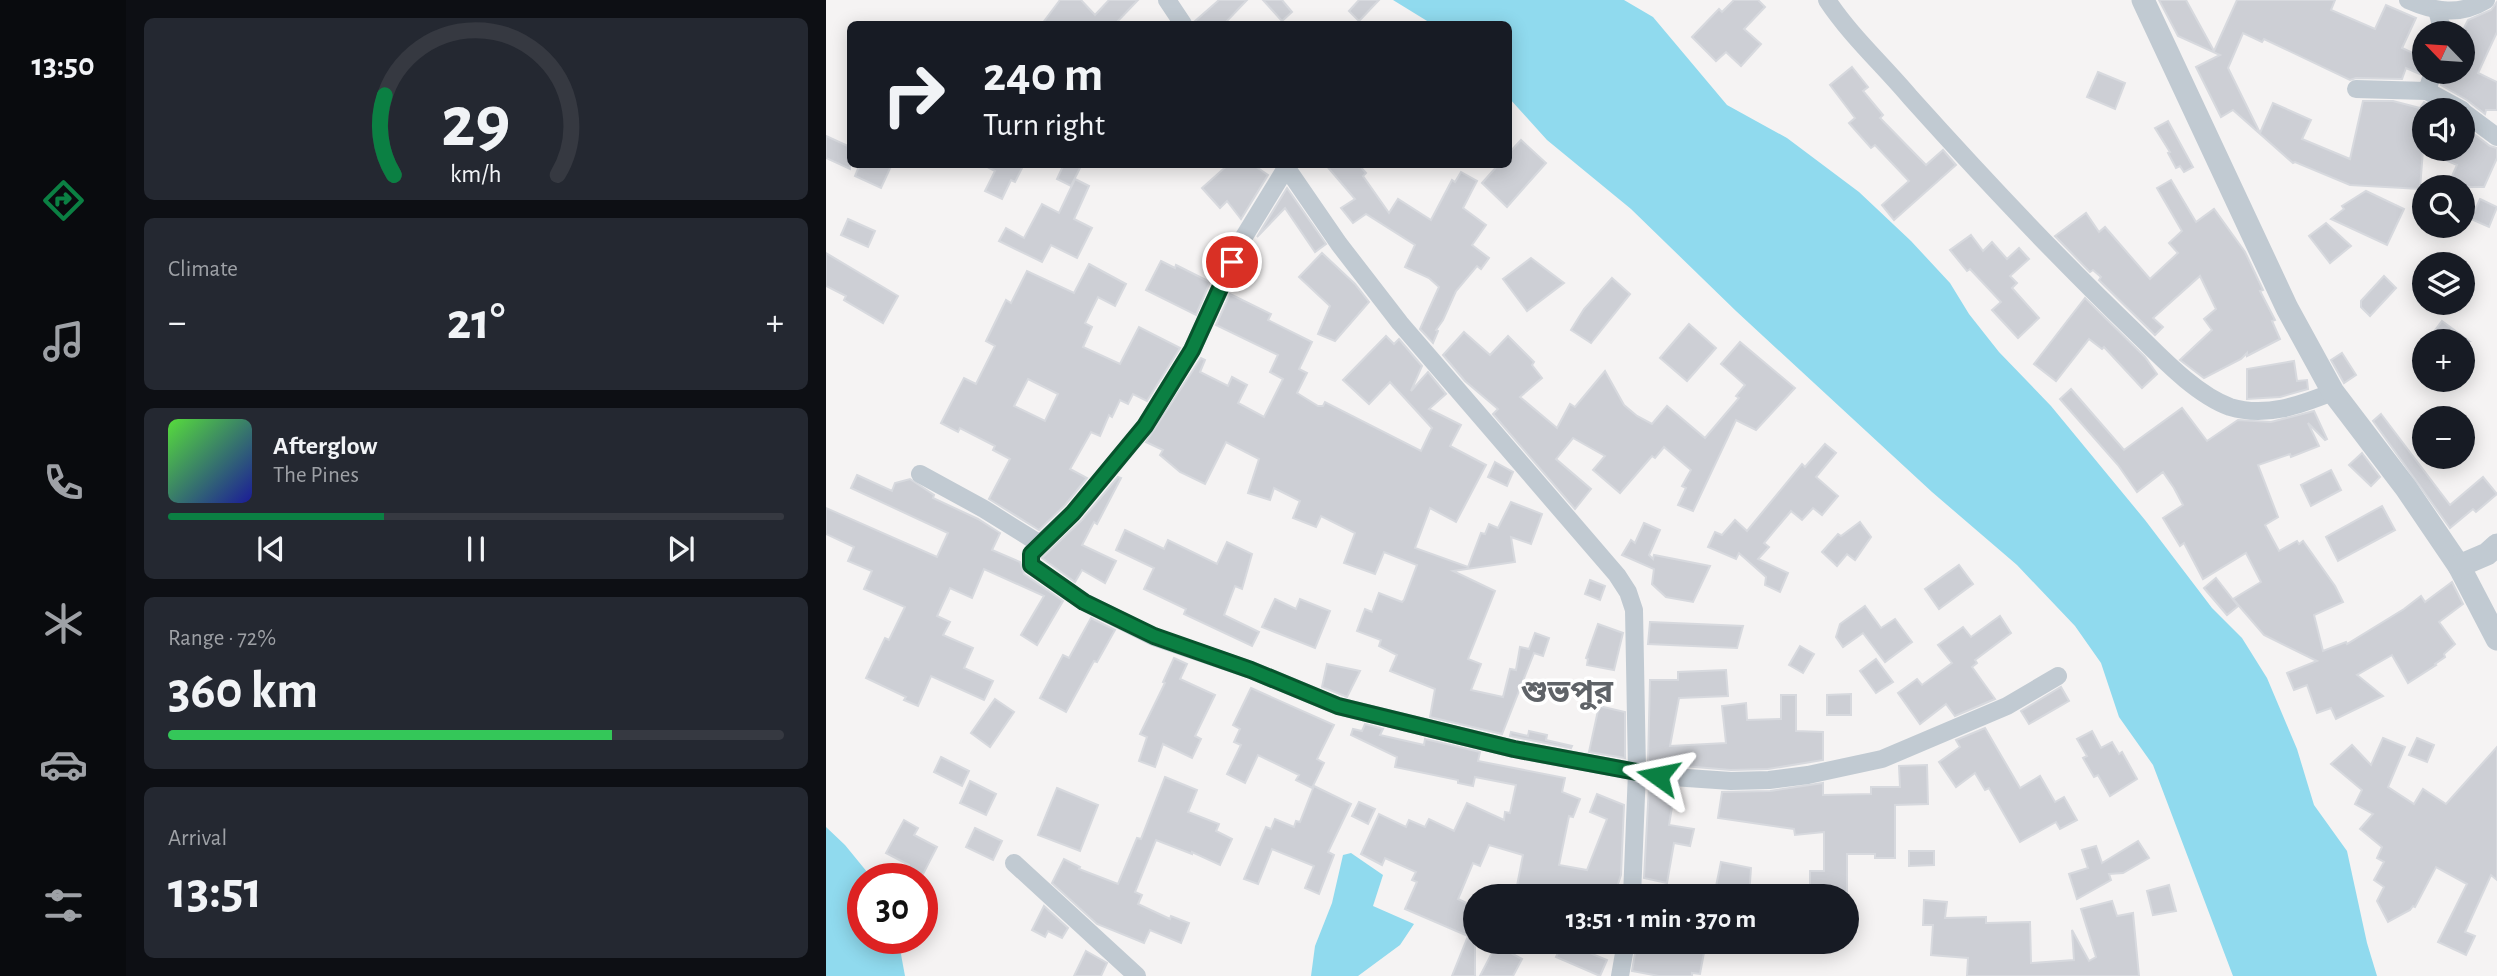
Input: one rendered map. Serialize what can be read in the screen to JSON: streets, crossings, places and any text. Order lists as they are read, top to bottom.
{
  "districts": ["শুভপুর"],
  "north": "top left",
  "page": {
    "tabs": "13:50",
    "map_buttons": ["+", "−"],
    "turn": ["240 m", "Turn right"],
    "tile": [
      "Climate",
      ["Range · 72%", "360 km"],
      ["Arrival", "13:51"]
    ],
    "heat": ["−", "21°", "+"],
    "song": ["Afterglow", "The Pines"],
    "limit": "30",
    "trip": "13:51 · 1 min · 370 m",
    "gauge": ["29", "km/h"]
  }
}
